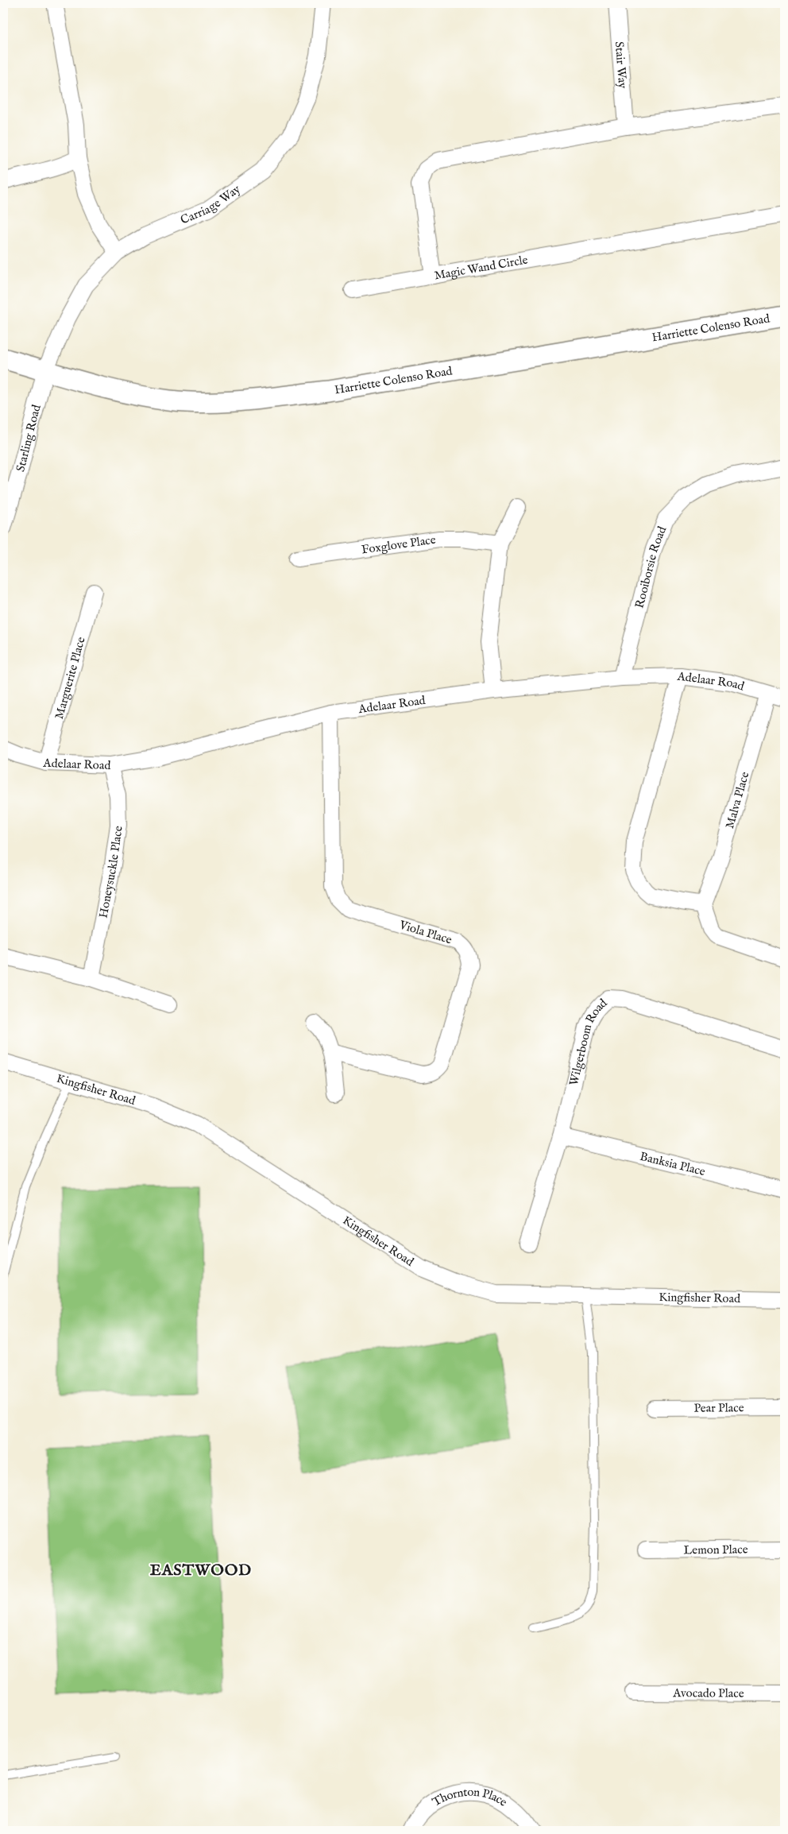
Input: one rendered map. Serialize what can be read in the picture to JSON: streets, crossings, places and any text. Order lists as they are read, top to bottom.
{
  "streets": {
    "street": [
      "Stair Way",
      "Carriage Way",
      "Magic Wand Circle",
      "Harriette Colenso Road",
      "Starling Road",
      "Foxglove Place",
      "Rooiborsie Road",
      "Marguerite Place",
      "Adelaar Road",
      "Malva Place",
      "Honeysuckle Place",
      "Viola Place",
      "Wilgerboom Road",
      "Kingfisher Road",
      "Banksia Place",
      "Pear Place",
      "Lemon Place",
      "Avocado Place",
      "Thornton Place"
    ]
  },
  "crossings": [
    ["Stair Way", "Magic Wand Circle"],
    ["Carriage Way", "Harriette Colenso Road"],
    ["Carriage Way", "Starling Road"],
    ["Harriette Colenso Road", "Starling Road"],
    ["Rooiborsie Road", "Adelaar Road"],
    ["Marguerite Place", "Adelaar Road"],
    ["Adelaar Road", "Malva Place"],
    ["Adelaar Road", "Honeysuckle Place"],
    ["Adelaar Road", "Viola Place"],
    ["Wilgerboom Road", "Banksia Place"]
  ],
  "districts": ["EASTWOOD"]
}
